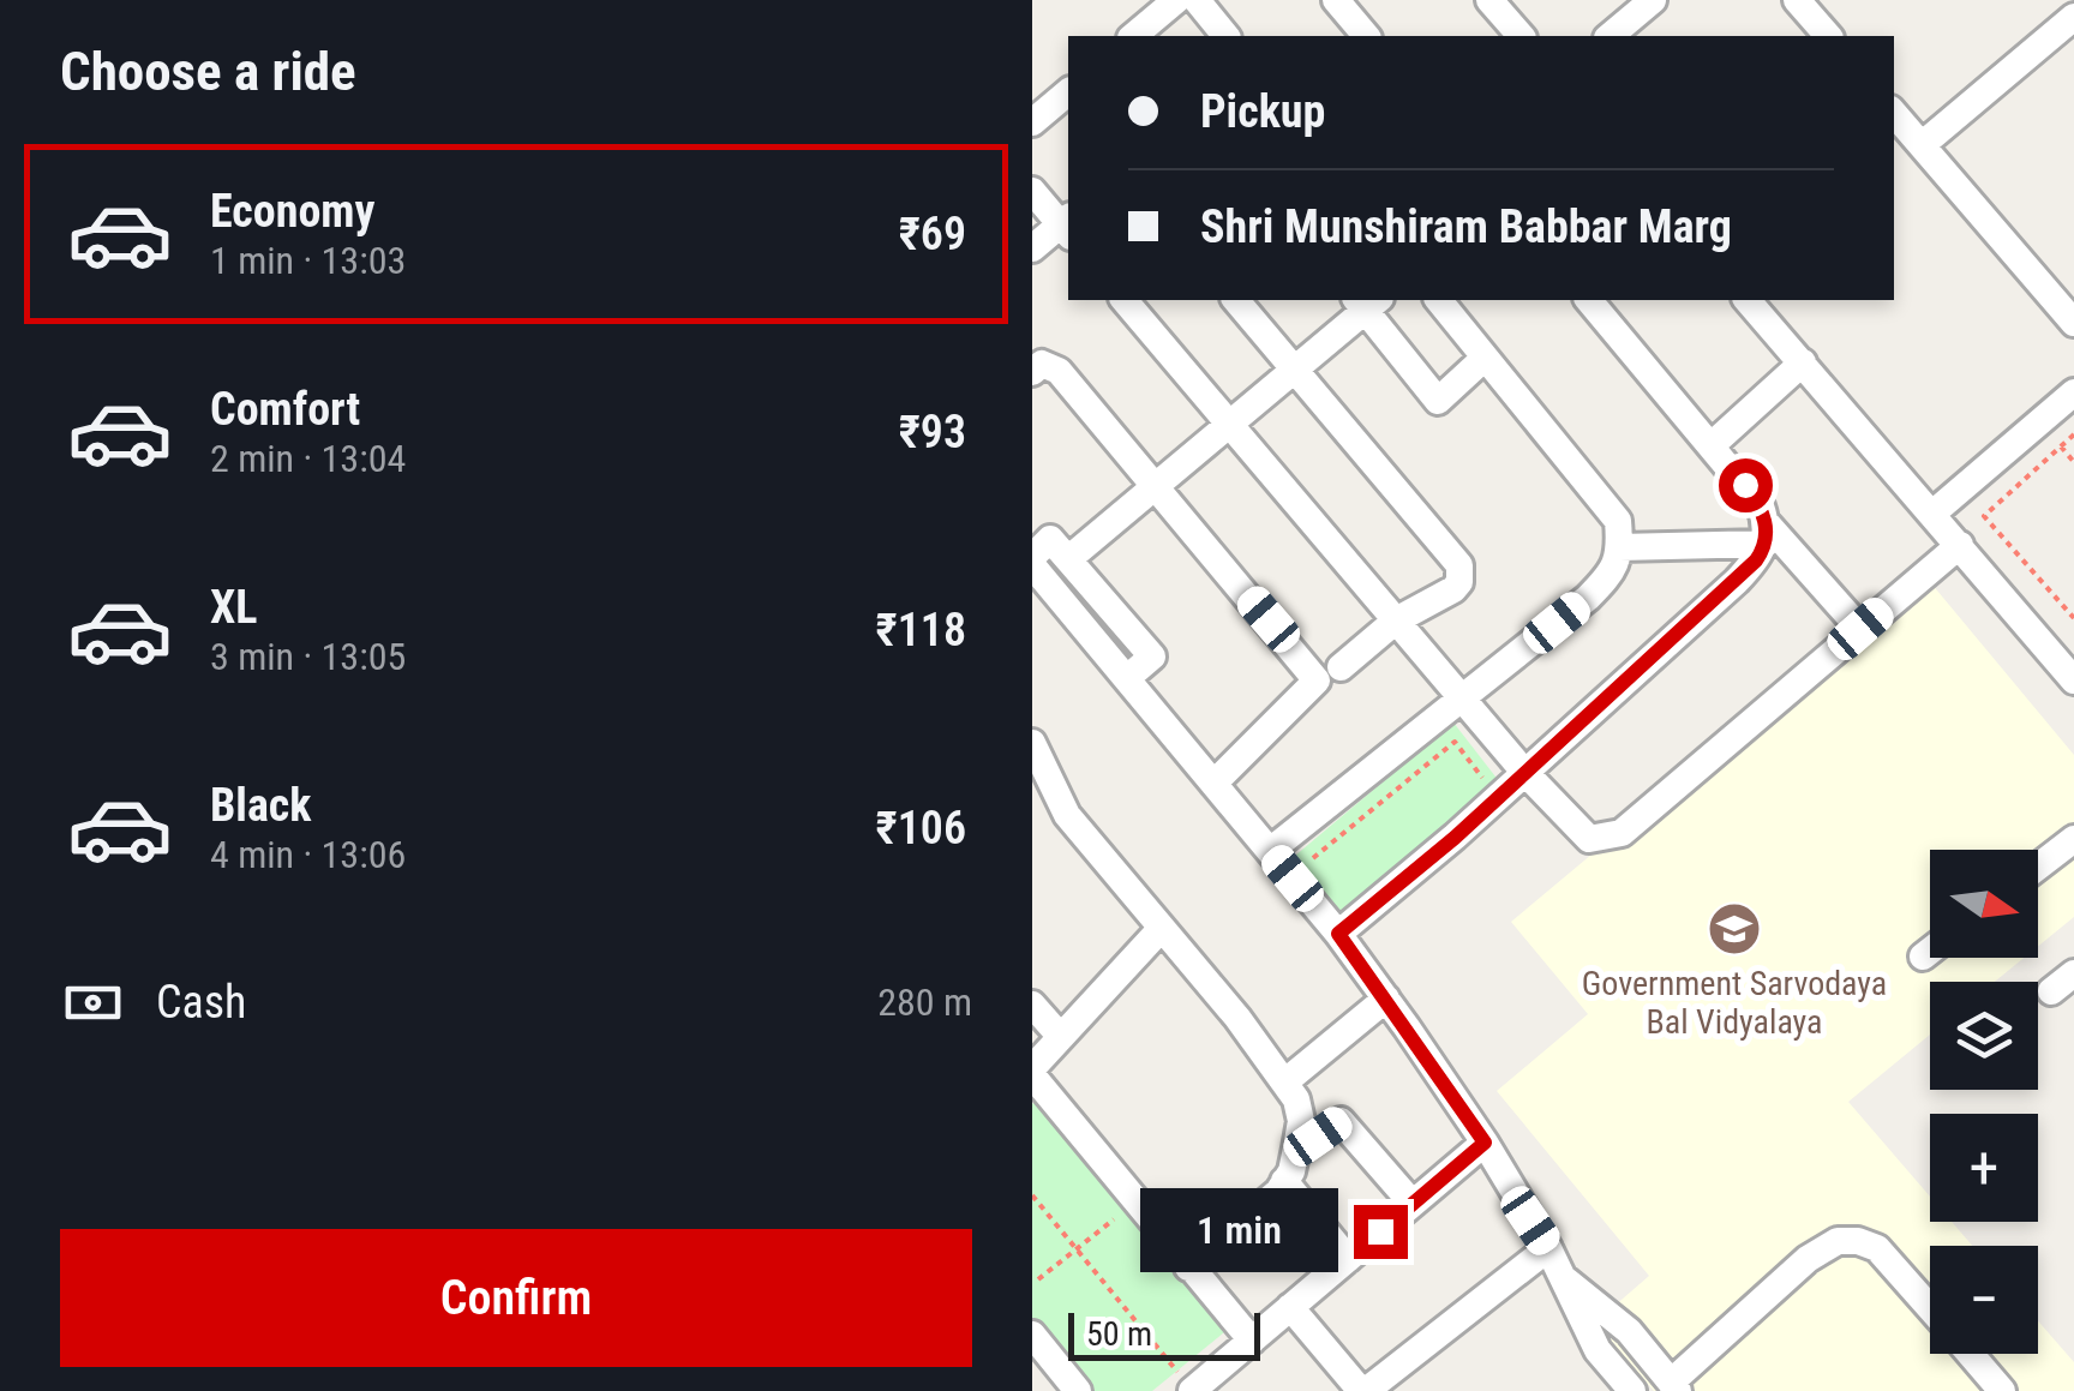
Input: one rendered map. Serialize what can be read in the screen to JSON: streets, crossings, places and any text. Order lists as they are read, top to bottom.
{
  "places": {
    "school or university": ["Government Sarvodaya Bal Vidyalaya"]
  },
  "scale_bar": "50 m",
  "north": "right",
  "page": {
    "heading": "Choose a ride",
    "banner": ["Pickup", "Shri Munshiram Babbar Marg"],
    "list": [
      {
        "name": "Economy",
        "note": "1 min · 13:03",
        "value": "₹69"
      },
      {
        "name": "Comfort",
        "note": "2 min · 13:04",
        "value": "₹93"
      },
      {
        "name": "XL",
        "note": "3 min · 13:05",
        "value": "₹118"
      },
      {
        "name": "Black",
        "note": "4 min · 13:06",
        "value": "₹106"
      }
    ],
    "map_buttons": ["+", "−"],
    "pay": ["Cash", "280 m"],
    "bubble": "1 min",
    "buttons": "Confirm",
    "scale": "50 m"
  }
}
